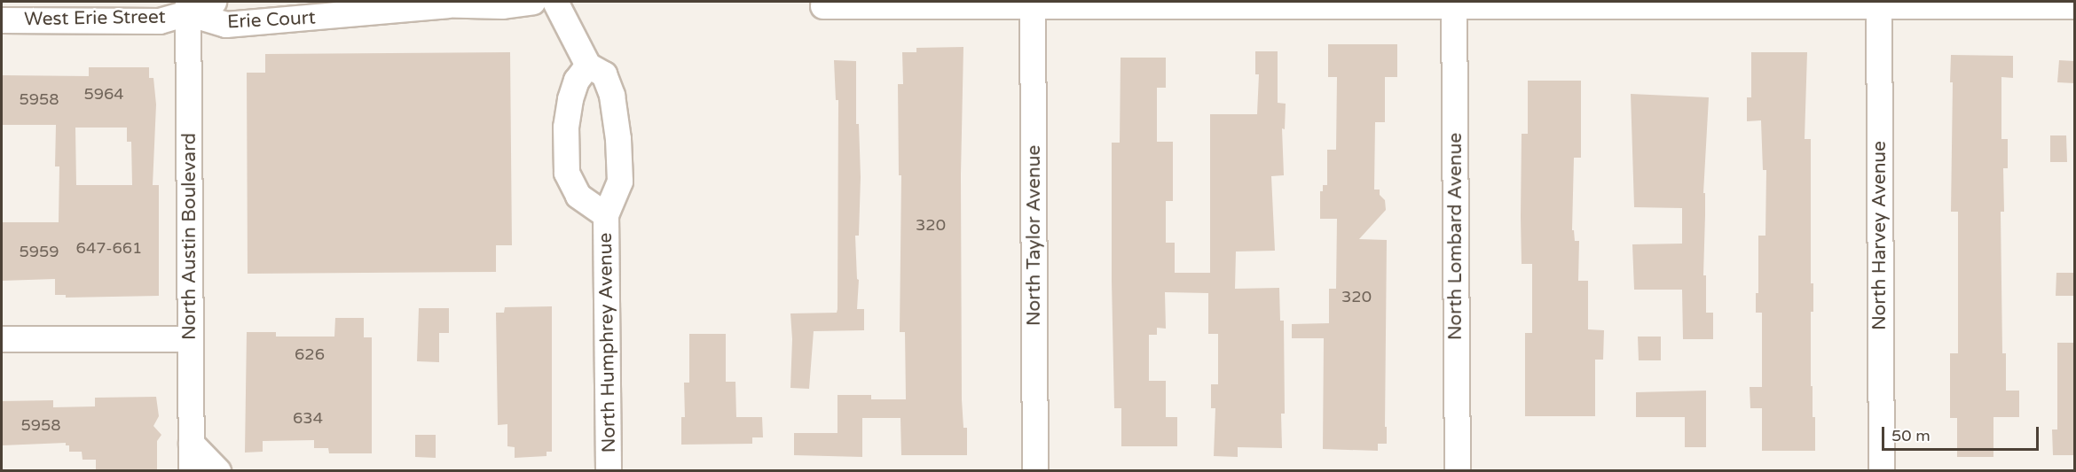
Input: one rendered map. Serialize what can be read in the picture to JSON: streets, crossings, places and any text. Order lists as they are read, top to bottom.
{
  "streets": {
    "street": [
      "West Erie Street",
      "Erie Court",
      "North Taylor Avenue",
      "North Harvey Avenue",
      "North Austin Boulevard",
      "North Lombard Avenue",
      "North Humphrey Avenue"
    ]
  },
  "crossings": [
    ["West Erie Street", "Erie Court"],
    ["West Erie Street", "North Austin Boulevard"],
    ["Erie Court", "North Austin Boulevard"]
  ],
  "house_numbers": [
    "5964",
    "5958",
    "320",
    "647-661",
    "5959",
    "320",
    "626",
    "634",
    "5958"
  ],
  "scale_bar": "50 m"
}
